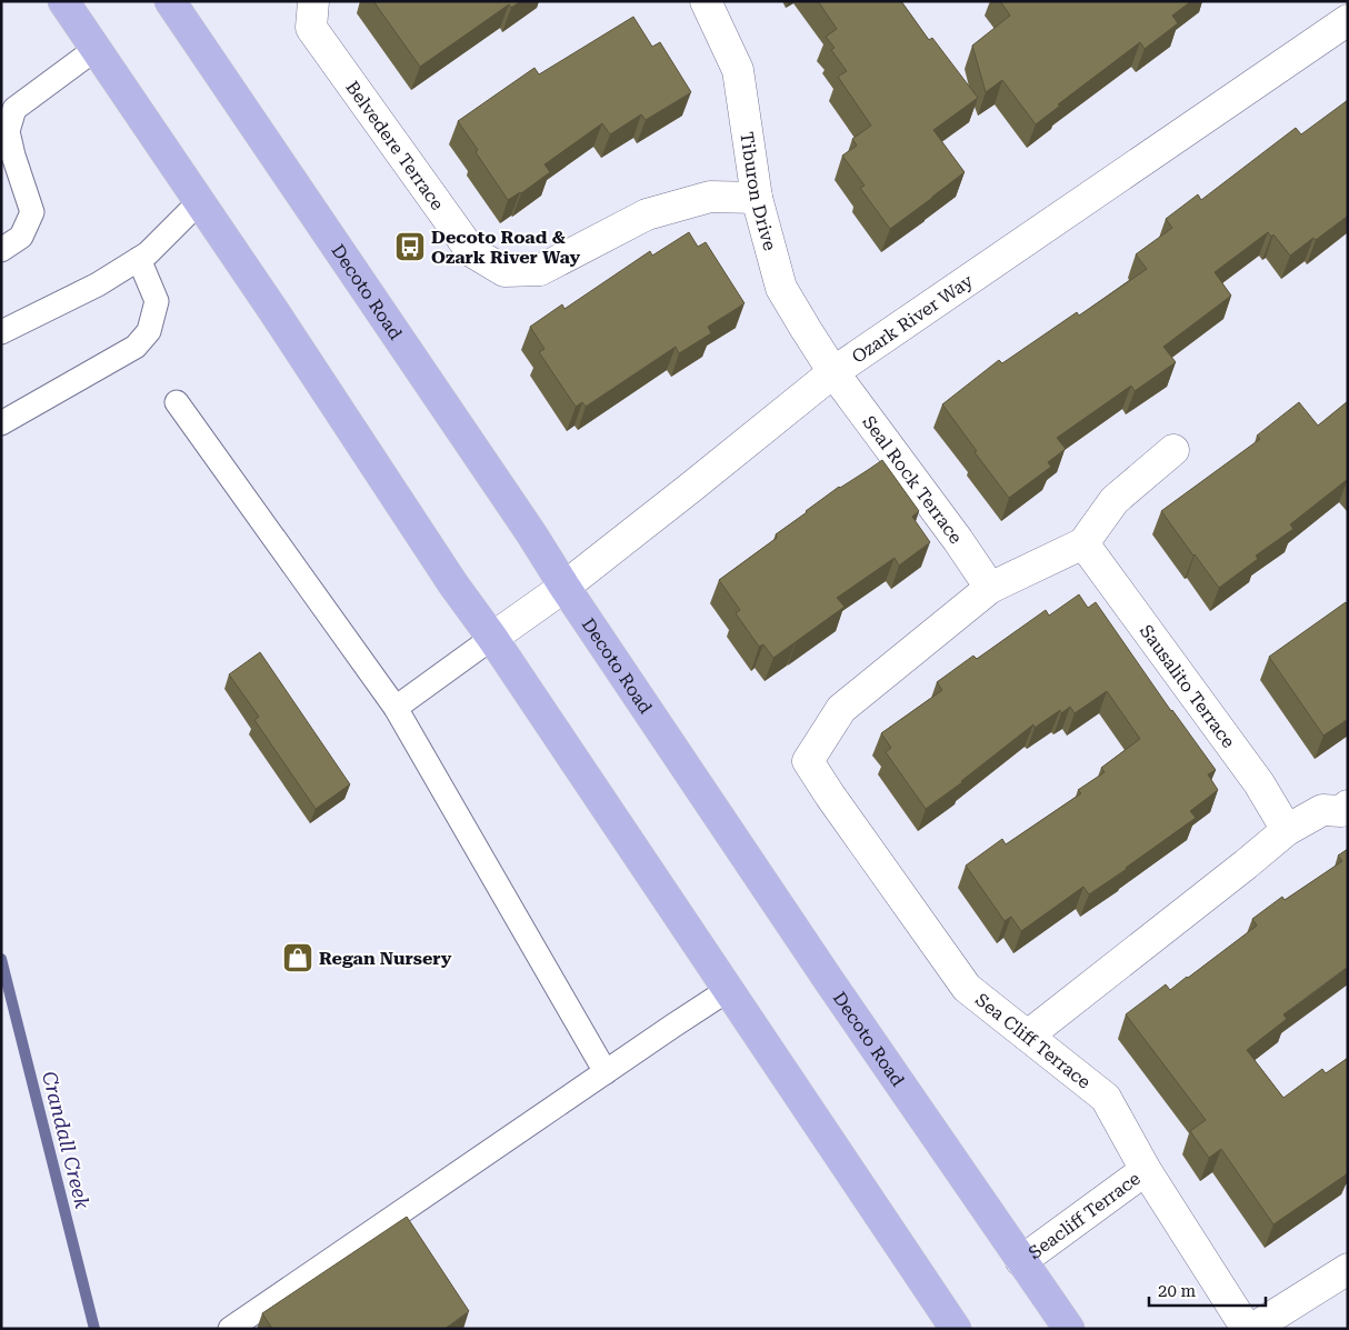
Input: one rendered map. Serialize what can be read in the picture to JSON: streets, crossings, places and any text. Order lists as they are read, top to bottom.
{
  "streets": {
    "main road": ["Decoto Road"],
    "street": [
      "Belvedere Terrace",
      "Tiburon Drive",
      "Ozark River Way",
      "Seal Rock Terrace",
      "Sausalito Terrace",
      "Sea Cliff Terrace",
      "Seacliff Terrace"
    ]
  },
  "crossings": [
    ["Belvedere Terrace", "Tiburon Drive"],
    ["Tiburon Drive", "Ozark River Way"],
    ["Tiburon Drive", "Seal Rock Terrace"],
    ["Decoto Road", "Ozark River Way"],
    ["Decoto Road", "Seacliff Terrace"],
    ["Ozark River Way", "Seal Rock Terrace"],
    ["Seal Rock Terrace", "Sea Cliff Terrace"],
    ["Sea Cliff Terrace", "Seacliff Terrace"]
  ],
  "water": ["Crandall Creek"],
  "places": {
    "bus stop": ["Decoto Road & Ozark River Way"],
    "shop": ["Regan Nursery"]
  },
  "scale_bar": "20 m"
}
